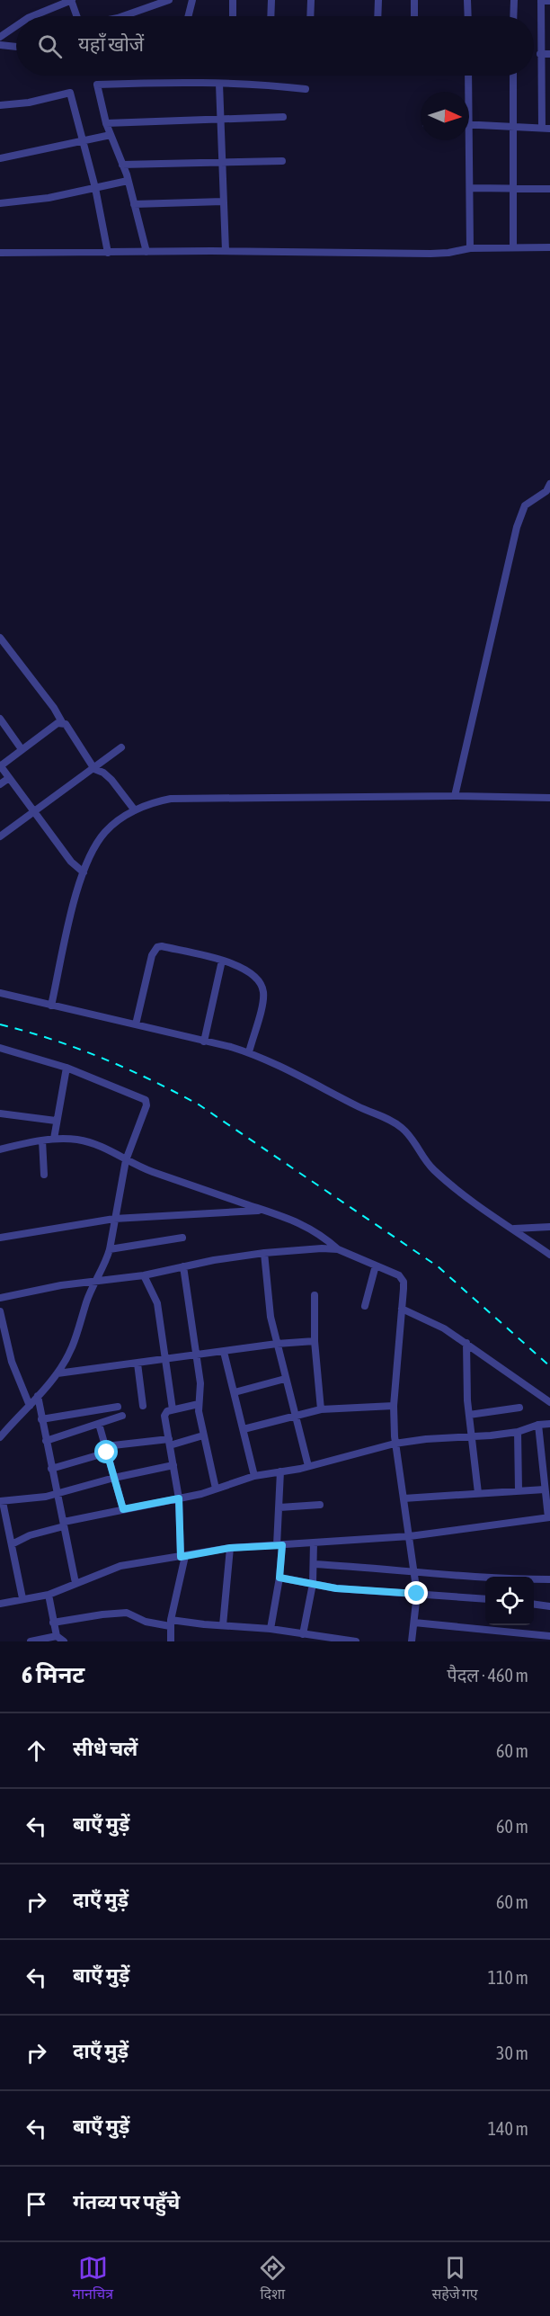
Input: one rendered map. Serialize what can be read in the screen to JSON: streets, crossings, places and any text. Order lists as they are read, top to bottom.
{
  "north": "right",
  "page": {
    "search": "यहाँ खोजें",
    "heading": ["6 मिनट", "पैदल · 460 m"],
    "list": [
      ["सीधे चलें", "60 m"],
      ["बाएँ मुड़ें", "60 m"],
      ["दाएँ मुड़ें", "60 m"],
      ["बाएँ मुड़ें", "110 m"],
      ["दाएँ मुड़ें", "30 m"],
      ["बाएँ मुड़ें", "140 m"],
      "गंतव्य पर पहुँचे"
    ],
    "nav": ["मानचित्र", "दिशा", "सहेजे गए"]
  }
}
